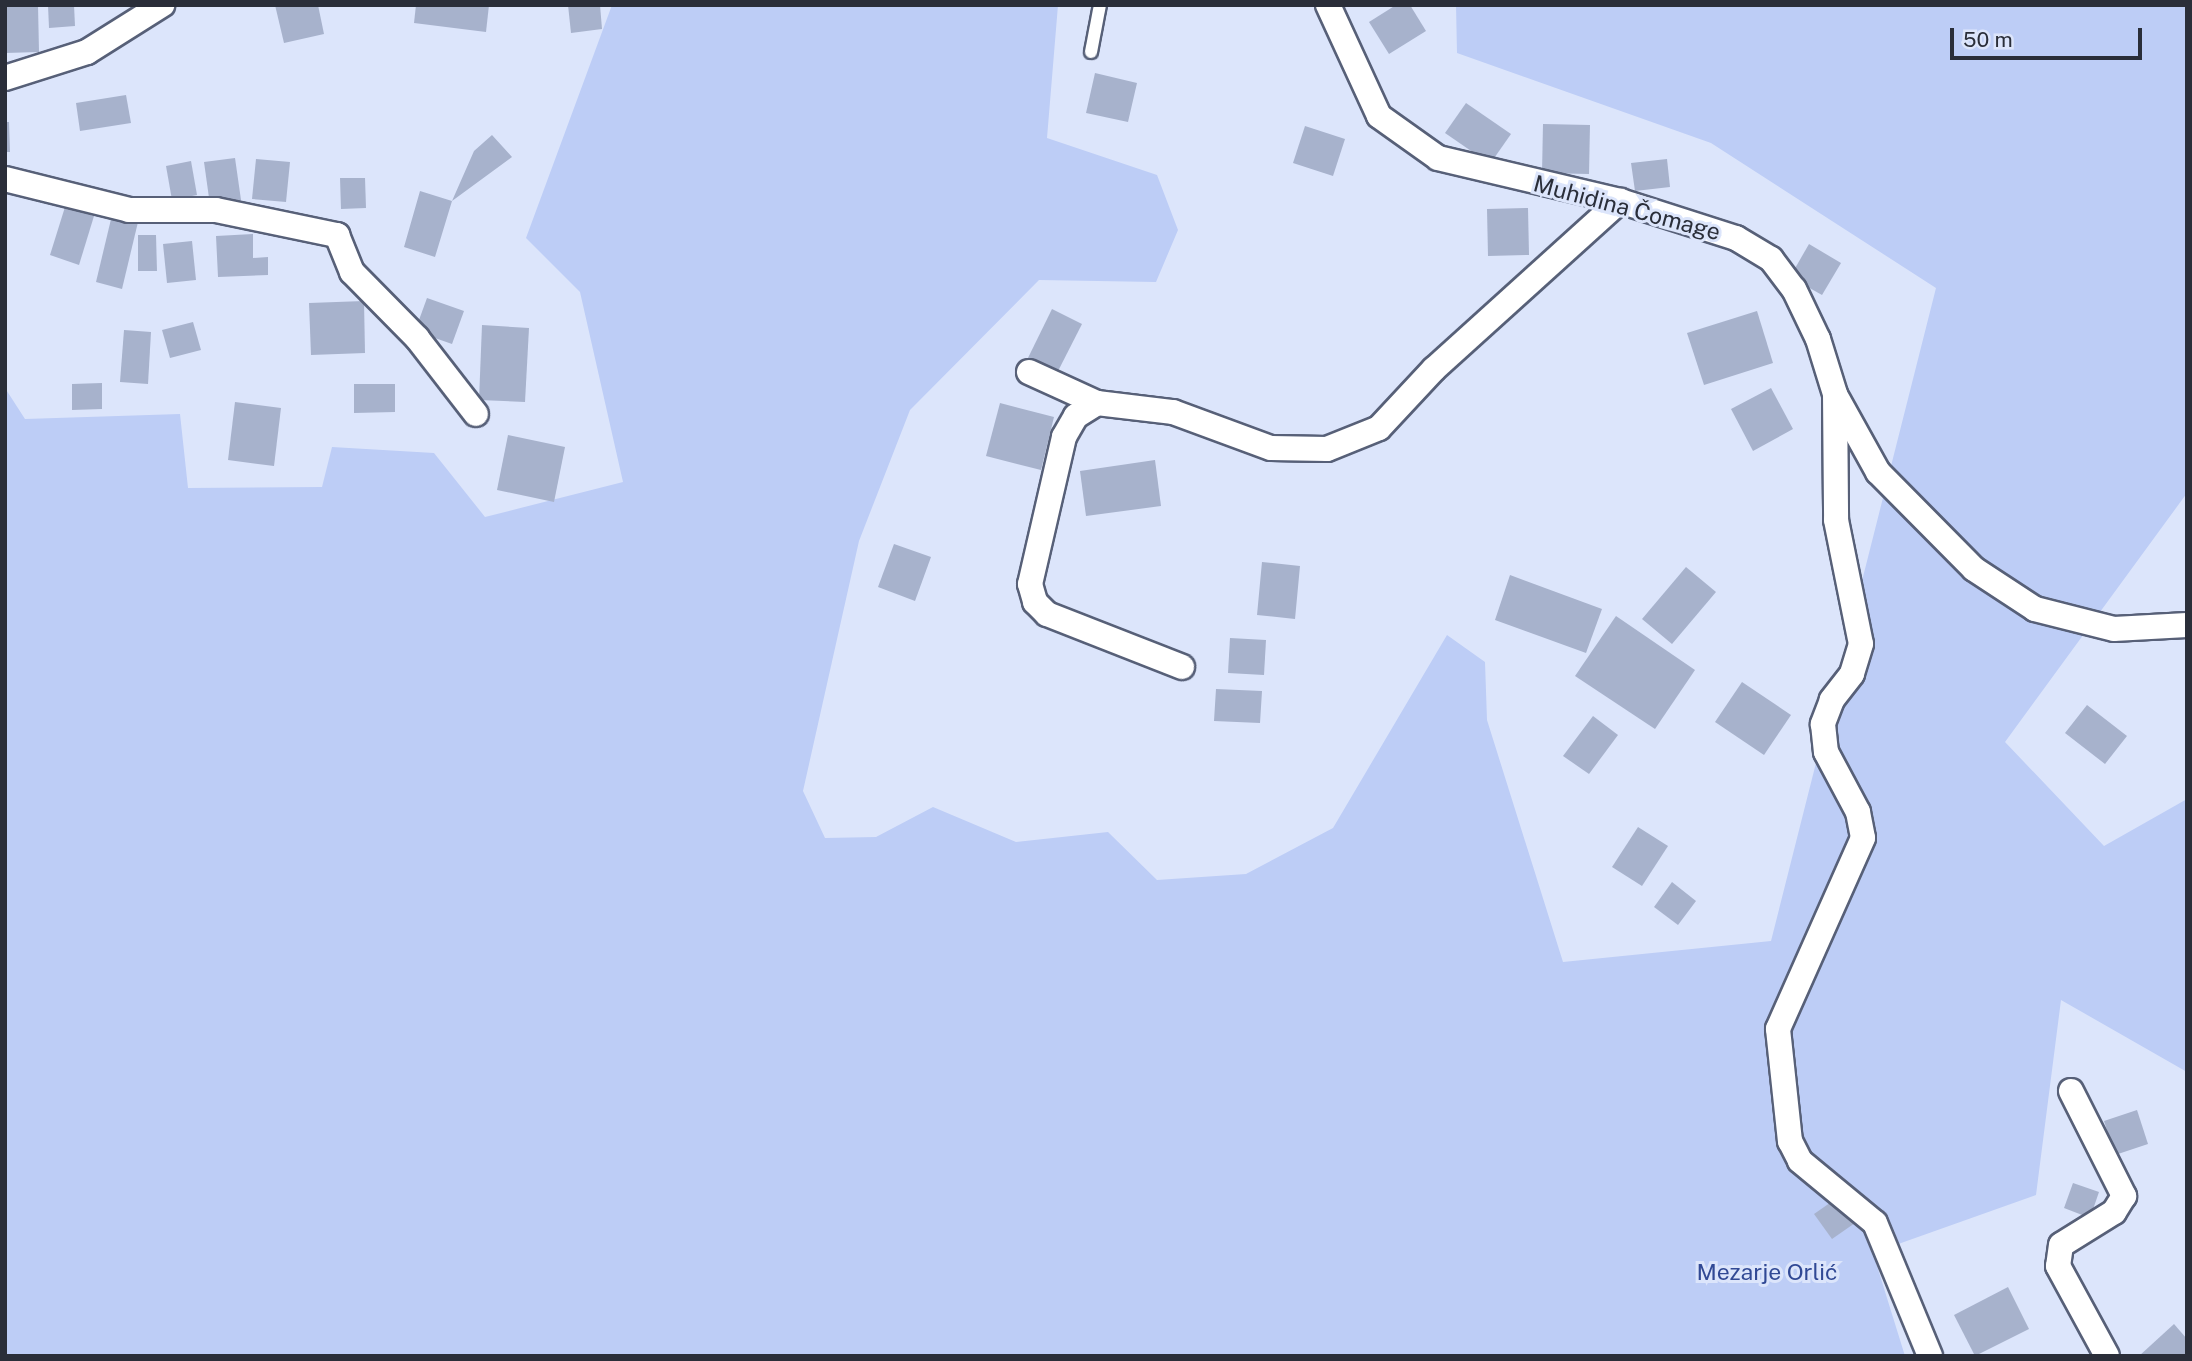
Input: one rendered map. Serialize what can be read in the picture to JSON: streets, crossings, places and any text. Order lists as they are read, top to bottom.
{
  "streets": {
    "street": ["Muhidina Čomage"]
  },
  "parks": ["Mezarje Orlić"],
  "scale_bar": "50 m"
}
